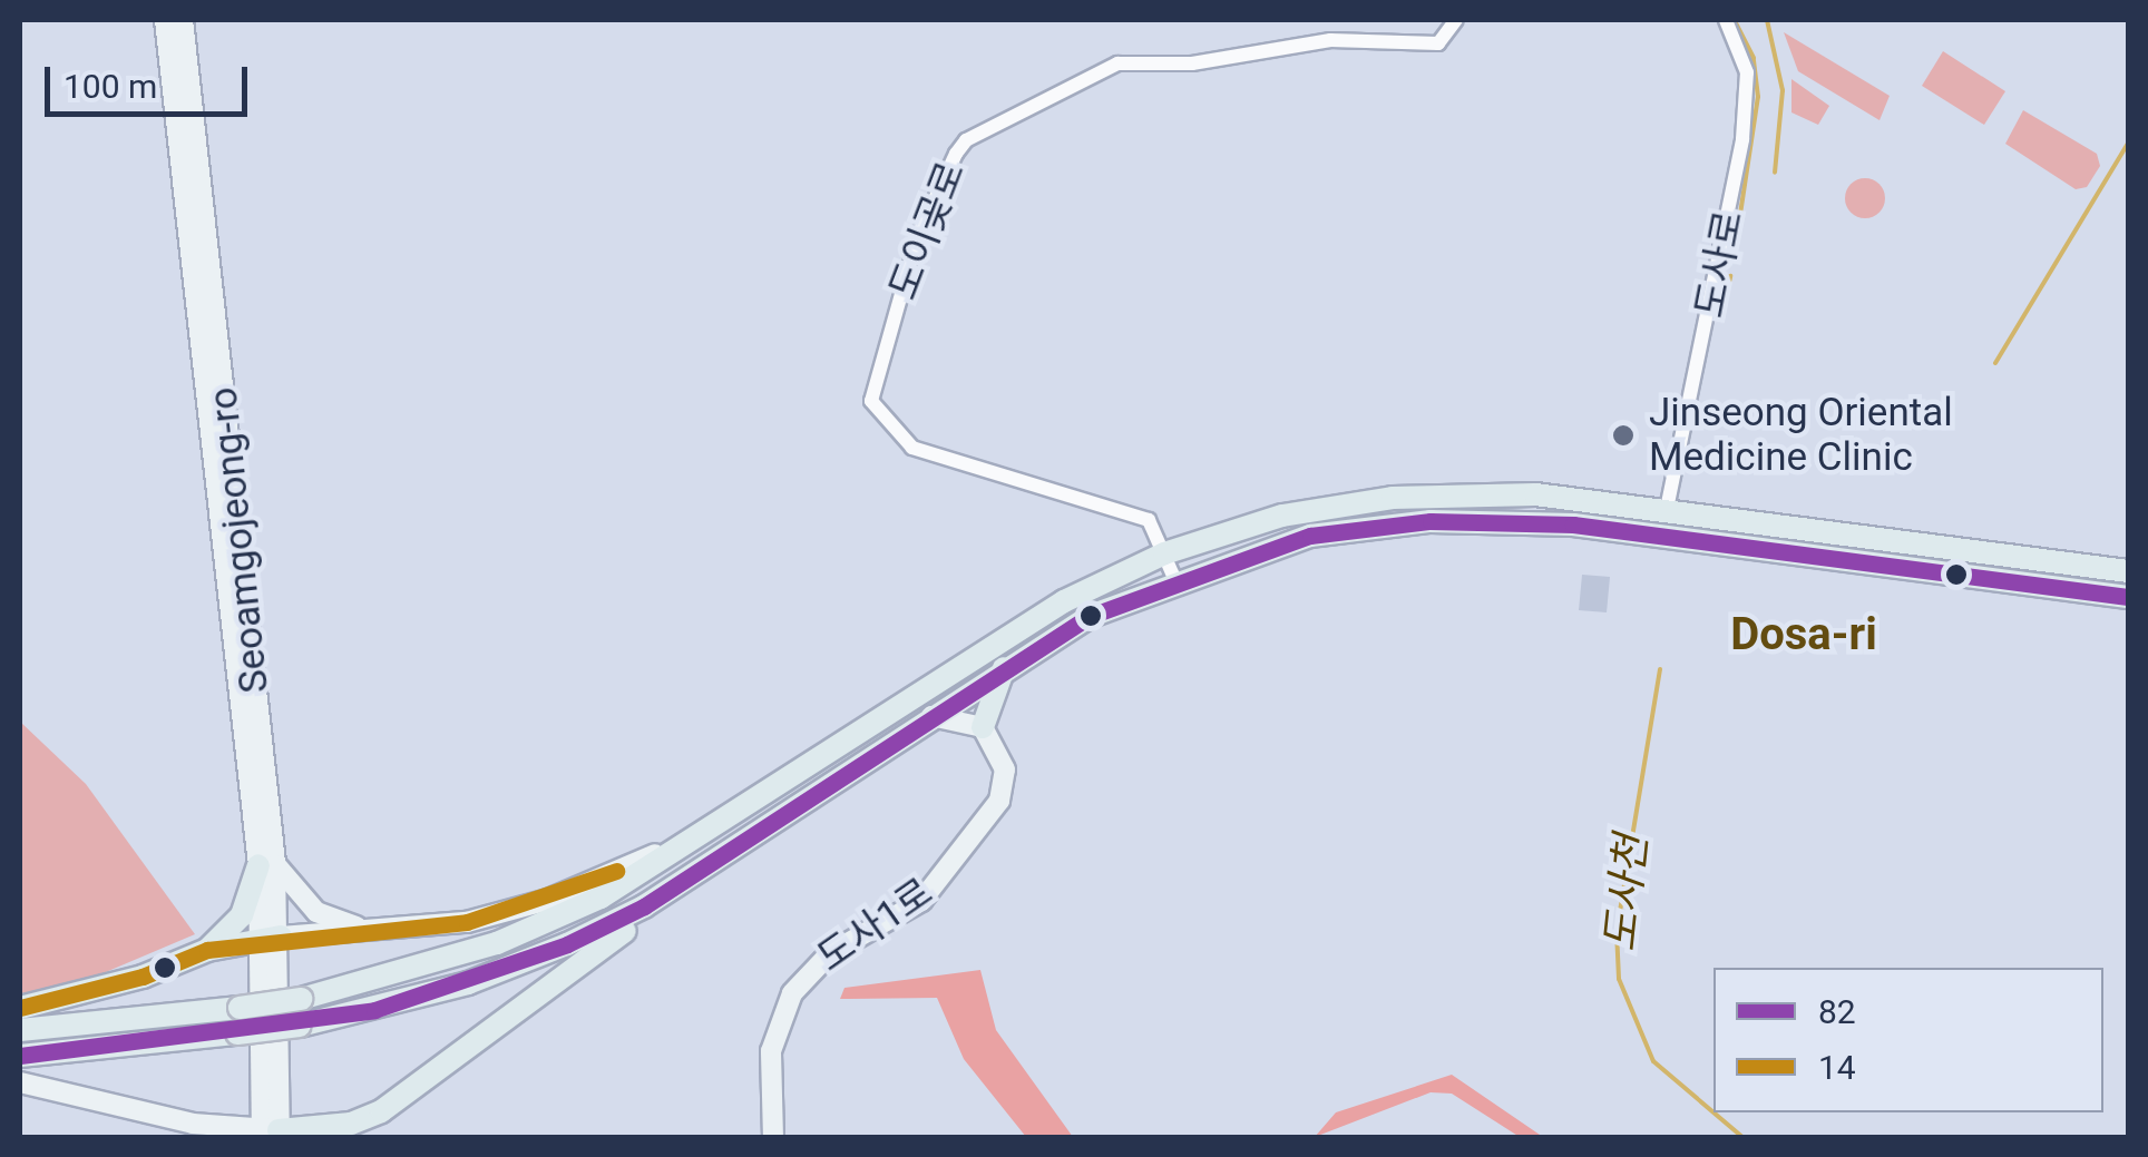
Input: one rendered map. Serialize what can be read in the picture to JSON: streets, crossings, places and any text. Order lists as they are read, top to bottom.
{
  "streets": {
    "main road": ["Seoamgojeong-ro", "도사1로"],
    "street": ["도이곶로", "도사로"]
  },
  "districts": ["Dosa-ri"],
  "water": ["도사천"],
  "places": ["Jinseong Oriental Medicine Clinic"],
  "lines": ["transit line 82", "transit line 14"],
  "legend": ["82", "14"],
  "scale_bar": "100 m"
}
